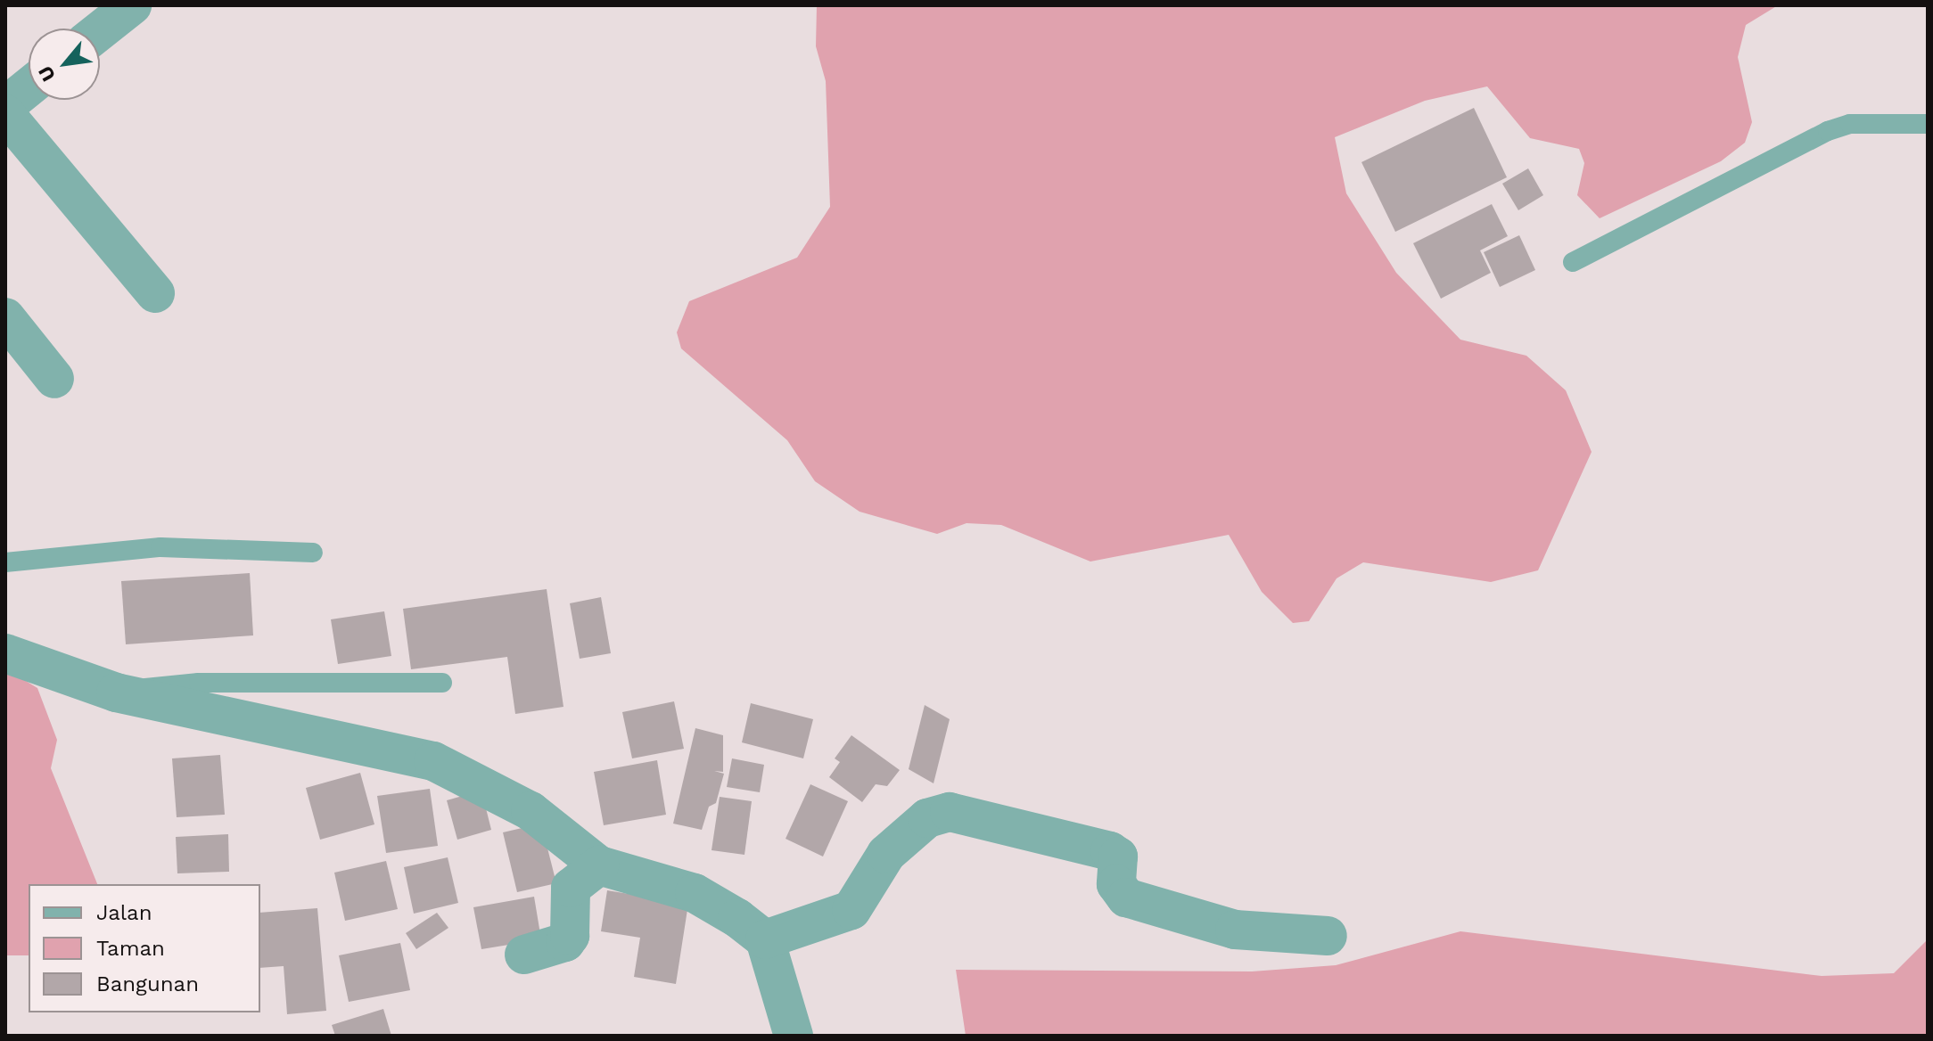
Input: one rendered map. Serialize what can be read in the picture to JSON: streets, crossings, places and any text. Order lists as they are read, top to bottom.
{
  "legend": ["Jalan", "Taman", "Bangunan"],
  "north": "bottom left"
}
